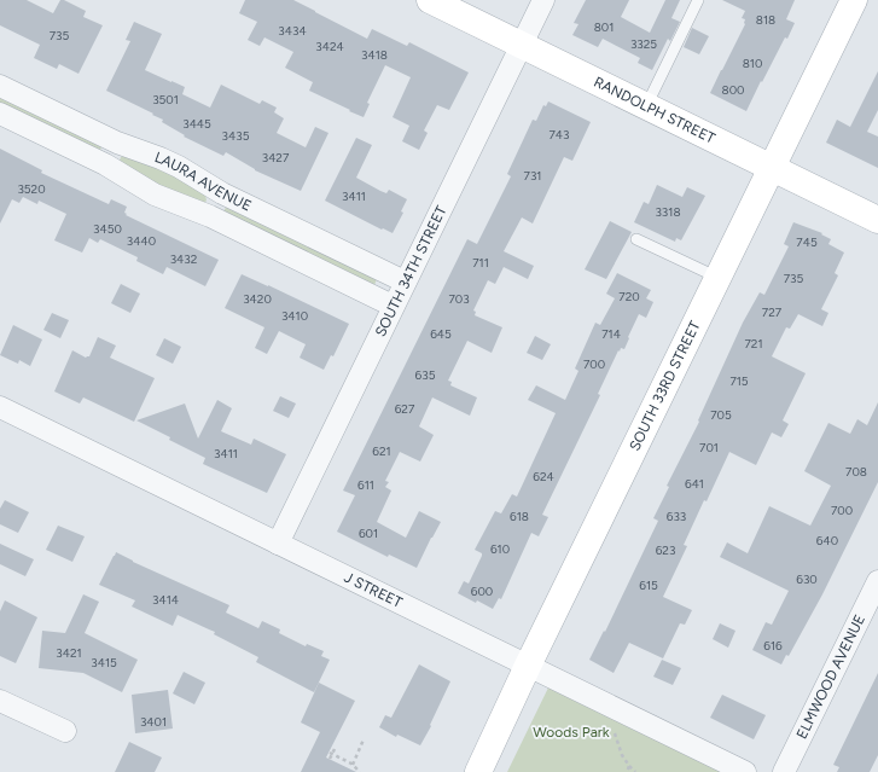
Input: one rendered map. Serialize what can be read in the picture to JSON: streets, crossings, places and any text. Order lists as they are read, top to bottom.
{
  "streets": {
    "main road": ["RANDOLPH STREET", "SOUTH 33RD STREET"],
    "street": [
      "LAURA AVENUE",
      "SOUTH 34TH STREET",
      "J STREET",
      "ELMWOOD AVENUE"
    ]
  },
  "crossings": [
    ["RANDOLPH STREET", "SOUTH 34TH STREET"],
    ["RANDOLPH STREET", "SOUTH 33RD STREET"],
    ["LAURA AVENUE", "SOUTH 34TH STREET"],
    ["SOUTH 34TH STREET", "J STREET"],
    ["SOUTH 33RD STREET", "J STREET"]
  ],
  "parks": ["Woods Park"],
  "house_numbers": [
    "818",
    "801",
    "3434",
    "735",
    "3325",
    "3424",
    "3418",
    "810",
    "800",
    "3501",
    "3445",
    "743",
    "3435",
    "3427",
    "731",
    "3520",
    "3411",
    "3318",
    "3450",
    "3440",
    "745",
    "3432",
    "711",
    "735",
    "720",
    "3420",
    "703",
    "727",
    "3410",
    "645",
    "714",
    "721",
    "700",
    "635",
    "715",
    "627",
    "705",
    "701",
    "621",
    "3411",
    "708",
    "624",
    "641",
    "611",
    "700",
    "618",
    "633",
    "601",
    "640",
    "610",
    "623",
    "630",
    "615",
    "600",
    "3414",
    "616",
    "3421",
    "3415",
    "3401"
  ]
}
